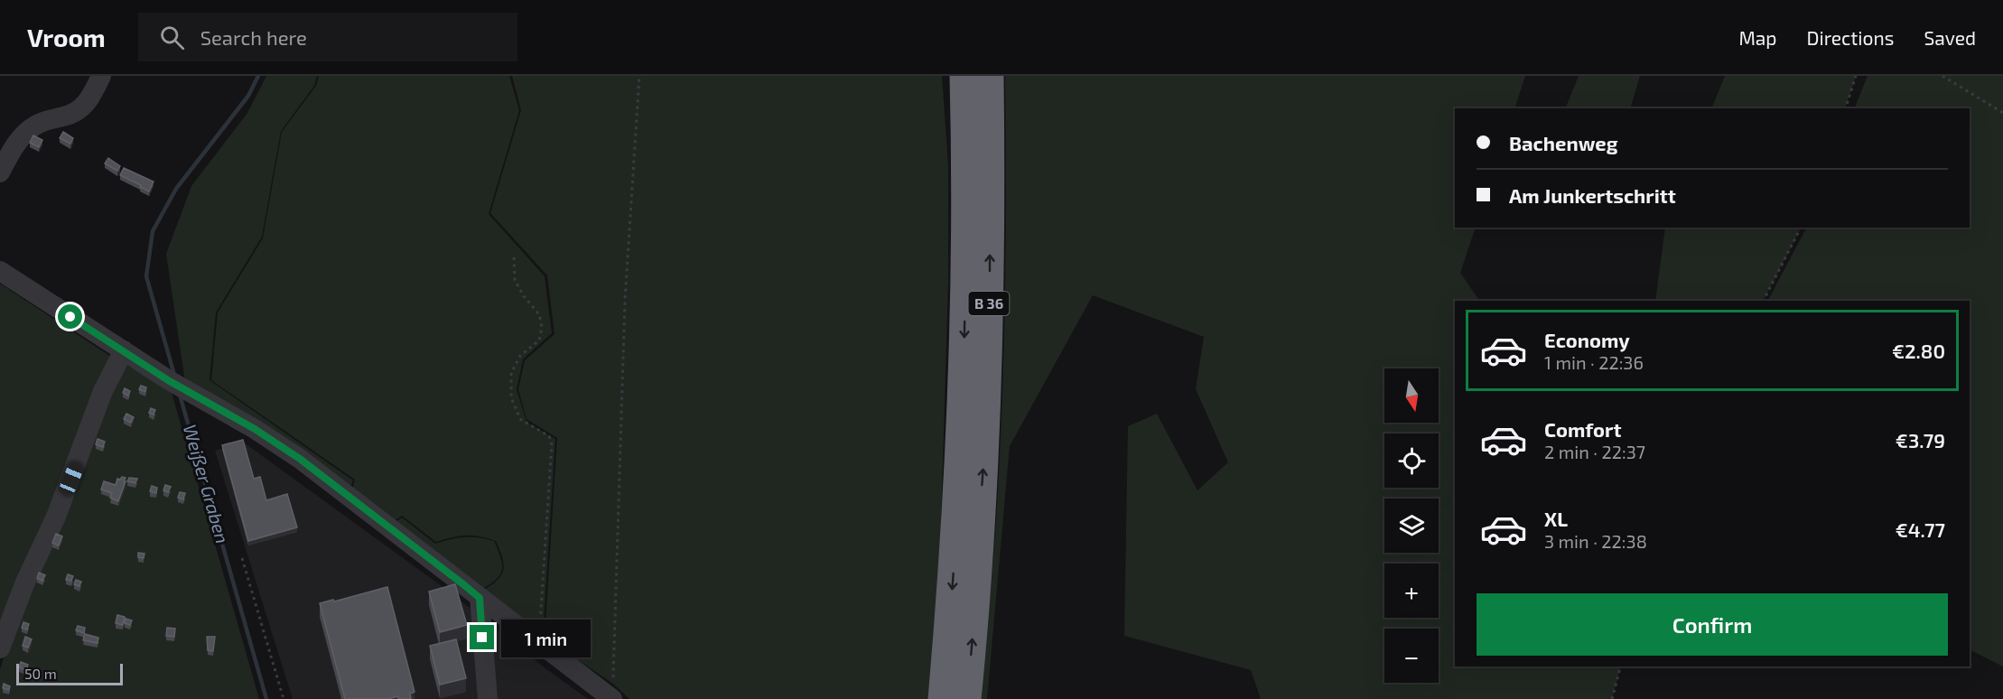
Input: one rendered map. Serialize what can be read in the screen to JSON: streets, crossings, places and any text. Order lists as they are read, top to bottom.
{
  "streets": {
    "highway": ["B 36"]
  },
  "water": ["Weißer Graben"],
  "scale_bar": "50 m",
  "north": "bottom",
  "page": {
    "header": "Vroom",
    "search": "Search here",
    "nav": ["Map", "Directions", "Saved"],
    "banner": ["Bachenweg", "Am Junkertschritt"],
    "list": [
      {
        "name": "Economy",
        "note": "1 min · 22:36",
        "value": "€2.80"
      },
      {
        "name": "Comfort",
        "note": "2 min · 22:37",
        "value": "€3.79"
      },
      {
        "name": "XL",
        "note": "3 min · 22:38",
        "value": "€4.77"
      }
    ],
    "map_buttons": ["+", "−"],
    "buttons": "Confirm",
    "bubble": "1 min",
    "scale": "50 m"
  }
}
